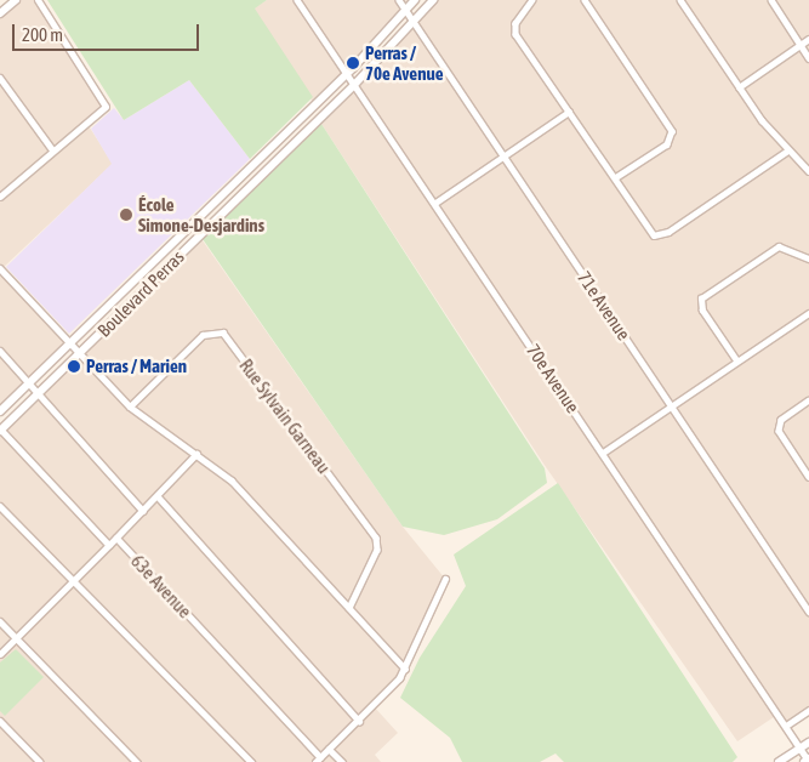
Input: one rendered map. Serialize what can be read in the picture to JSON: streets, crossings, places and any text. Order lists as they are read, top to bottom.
{
  "streets": {
    "main road": ["Boulevard Perras"],
    "street": [
      "71e Avenue",
      "70e Avenue",
      "Rue Sylvain Garneau",
      "63e Avenue"
    ]
  },
  "crossings": [
    ["Boulevard Perras", "71e Avenue"],
    ["Boulevard Perras", "70e Avenue"],
    ["Boulevard Perras", "63e Avenue"]
  ],
  "places": ["Perras / 70e Avenue", "École Simone-Desjardins", "Perras / Marien"],
  "scale_bar": "200 m"
}
